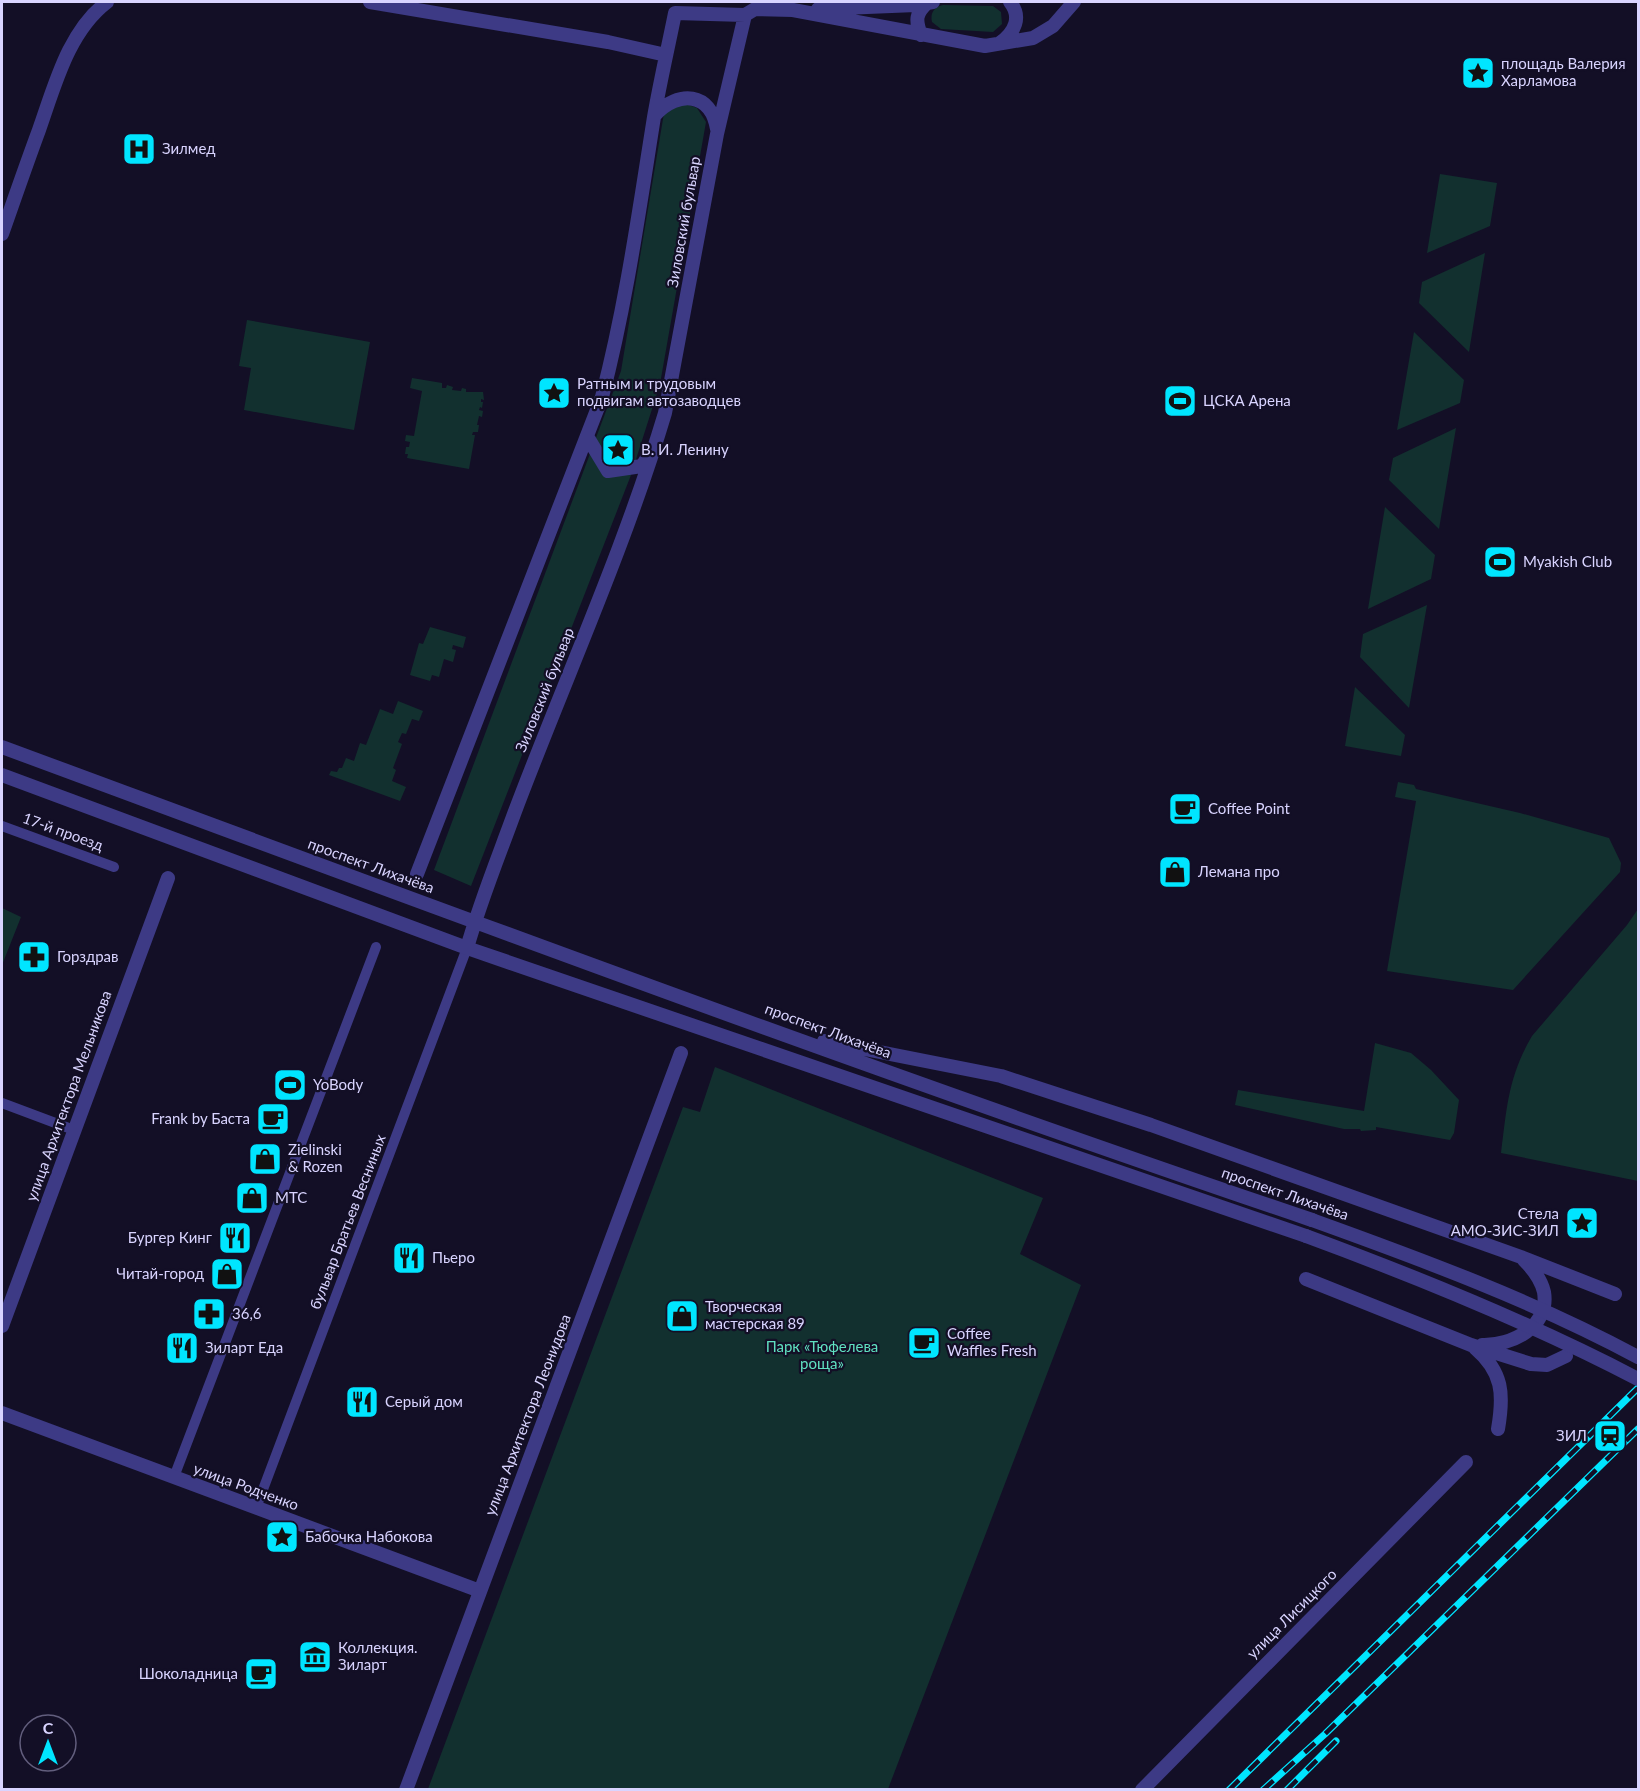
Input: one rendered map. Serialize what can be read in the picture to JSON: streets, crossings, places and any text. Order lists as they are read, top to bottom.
{
  "streets": {
    "street": [
      "Зиловский бульвар",
      "17-й проезд",
      "проспект Лихачёва",
      "улица Архитектора Мельникова",
      "бульвар Братьев Весниных",
      "улица Архитектора Леонидова",
      "улица Родченко",
      "улица Лисицкого"
    ]
  },
  "crossings": [
    ["Зиловский бульвар", "проспект Лихачёва"],
    ["Зиловский бульвар", "бульвар Братьев Весниных"],
    ["бульвар Братьев Весниных", "улица Родченко"],
    ["улица Архитектора Леонидова", "улица Родченко"]
  ],
  "parks": ["Парк «Тюфелева роща»"],
  "places": {
    "place": [
      "площадь Валерия Харламова",
      "Ратным и трудовым подвигам автозаводцев",
      "В. И. Ленину",
      "Стела АМО-ЗИС-ЗИЛ",
      "Бабочка Набокова"
    ],
    "hospital": ["Зилмед"],
    "sports": ["ЦСКА Арена", "Myakish Club", "YoBody"],
    "cafe": [
      "Coffee Point",
      "Frank by Баста",
      "Coffee Waffles Fresh",
      "Шоколадница"
    ],
    "shop": [
      "Лемана про",
      "Zielinski & Rozen",
      "МТС",
      "Читай-город",
      "Творческая мастерская 89"
    ],
    "pharmacy": ["Горздрав", "36,6"],
    "restaurant": [
      "Бургер Кинг",
      "Пьеро",
      "Зиларт Еда",
      "Серый дом"
    ],
    "station": ["ЗИЛ"],
    "museum": ["Коллекция. Зиларт"]
  },
  "north": "top"
}
